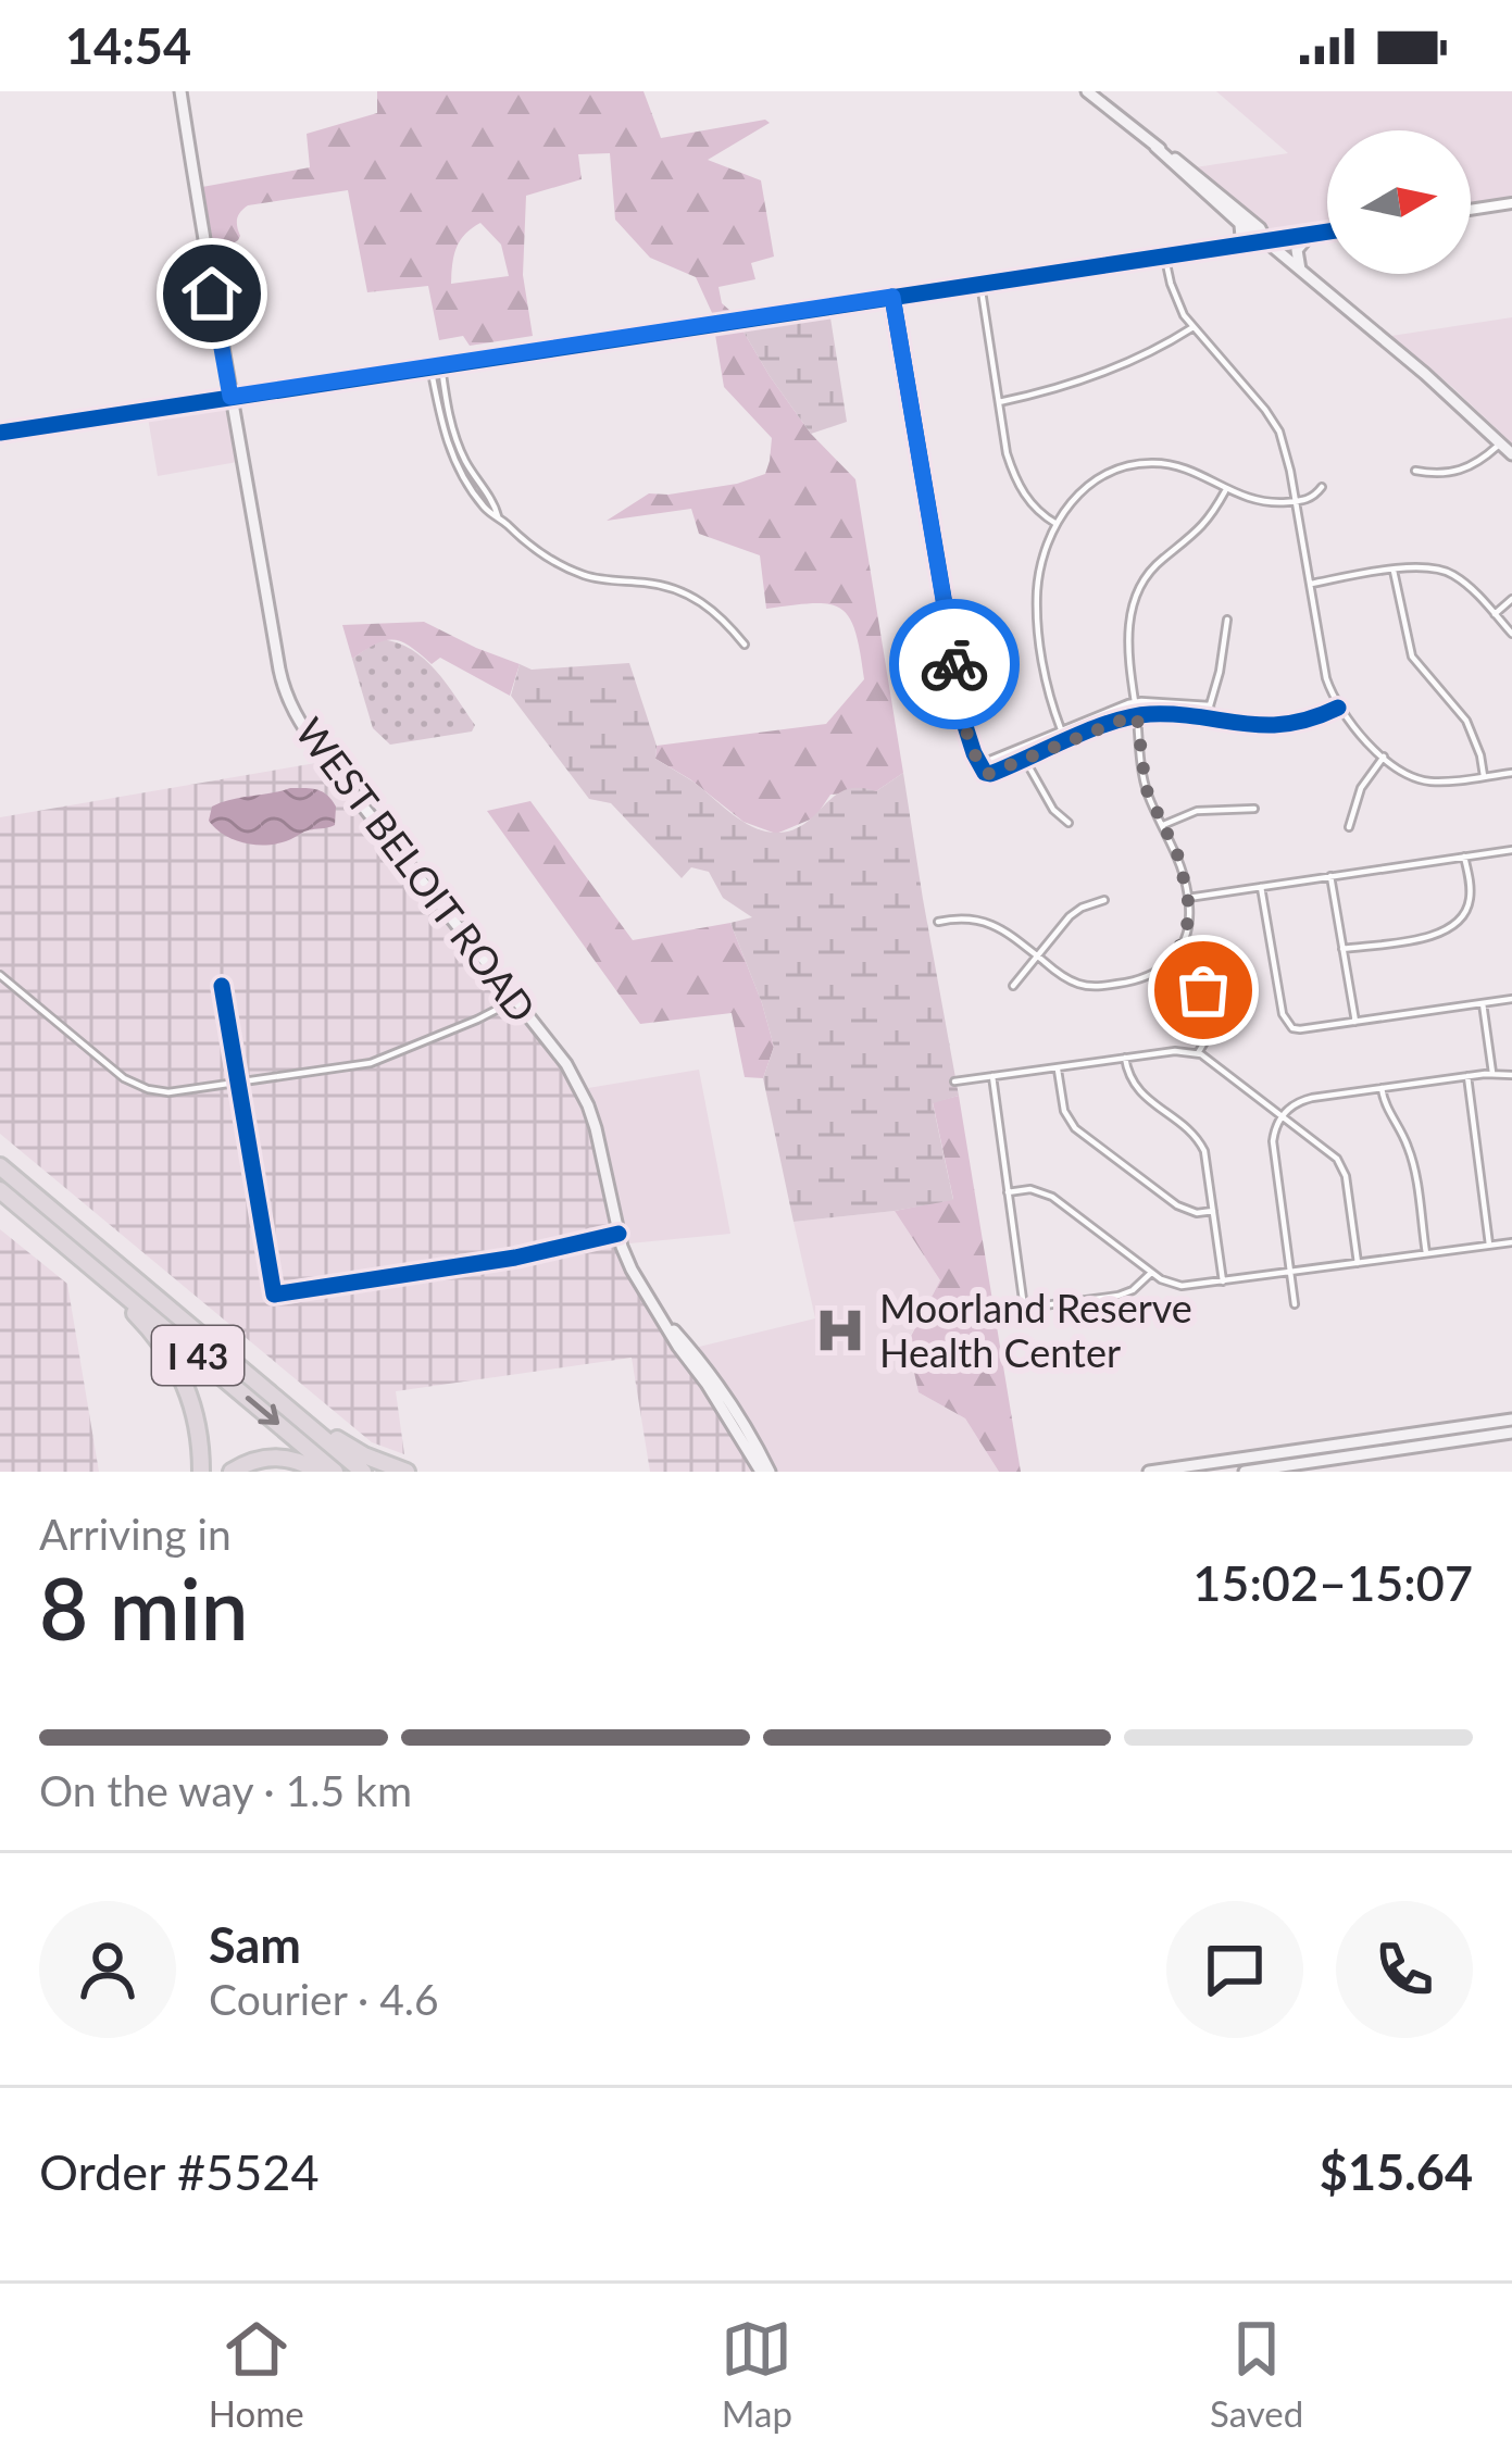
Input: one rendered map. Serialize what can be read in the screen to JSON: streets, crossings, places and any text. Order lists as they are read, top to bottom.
{
  "streets": {
    "highway": ["I 43"],
    "main road": ["WEST BELOIT ROAD"]
  },
  "places": {
    "hospital": ["Moorland Reserve Health Center"]
  },
  "north": "right",
  "page": {
    "status": "14:54",
    "heading": ["8 min", "Arriving in", "15:02–15:07"],
    "panel": [
      "Sam",
      "Courier · 4.6",
      "Order #5524",
      "$15.64"
    ],
    "bar": "On the way · 1.5 km",
    "tabs": ["Home", "Map", "Saved"]
  }
}
